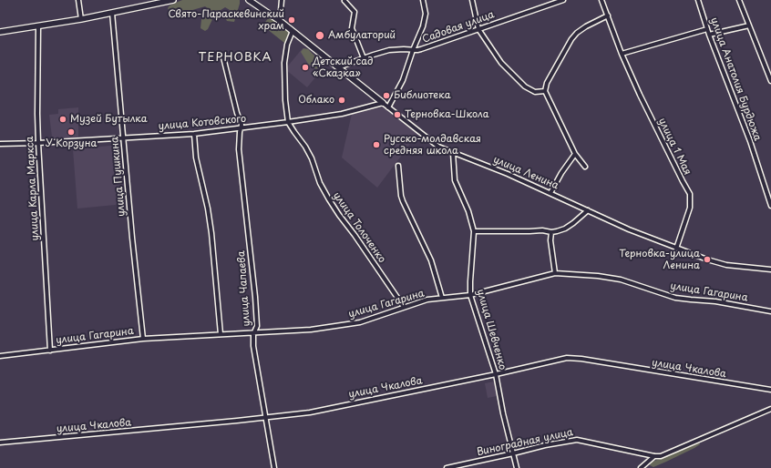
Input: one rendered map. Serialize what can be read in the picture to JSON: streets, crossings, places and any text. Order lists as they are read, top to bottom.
{
  "streets": {
    "street": [
      "Садовая улица",
      "улица Анатолия Бурдюжа",
      "улица Котовского",
      "улица 1 Мая",
      "улица Ленина",
      "улица Пушкина",
      "улица Карла Маркса",
      "улица Толоченко",
      "улица Чапаева",
      "улица Гагарина",
      "улица Шевченко",
      "улица Чкалова",
      "Виноградная улица"
    ]
  },
  "crossings": [
    ["Садовая улица", "улица Ленина"],
    ["улица Котовского", "улица Ленина"],
    ["улица Котовского", "улица Пушкина"],
    ["улица Котовского", "улица Карла Маркса"],
    ["улица Котовского", "улица Толоченко"],
    ["улица Котовского", "улица Чапаева"],
    ["улица 1 Мая", "улица Ленина"],
    ["улица Ленина", "улица Толоченко"],
    ["улица Ленина", "улица Шевченко"],
    ["улица Пушкина", "улица Гагарина"],
    ["улица Карла Маркса", "улица Гагарина"],
    ["улица Толоченко", "улица Гагарина"],
    ["улица Чапаева", "улица Гагарина"],
    ["улица Чапаева", "улица Чкалова"],
    ["улица Гагарина", "улица Шевченко"],
    ["улица Шевченко", "улица Чкалова"],
    ["улица Шевченко", "Виноградная улица"]
  ],
  "districts": ["ТЕРНОВКА"],
  "places": [
    "Свято-Параскевинский храм",
    "Амбулаторий",
    "Детский сад «Сказка»",
    "Библиотека",
    "Облако",
    "Терновка-Школа",
    "Музей Бутылка",
    "У Корзуна",
    "Русско-молдавская средняя школа",
    "Терновка-улица Ленина"
  ]
}
